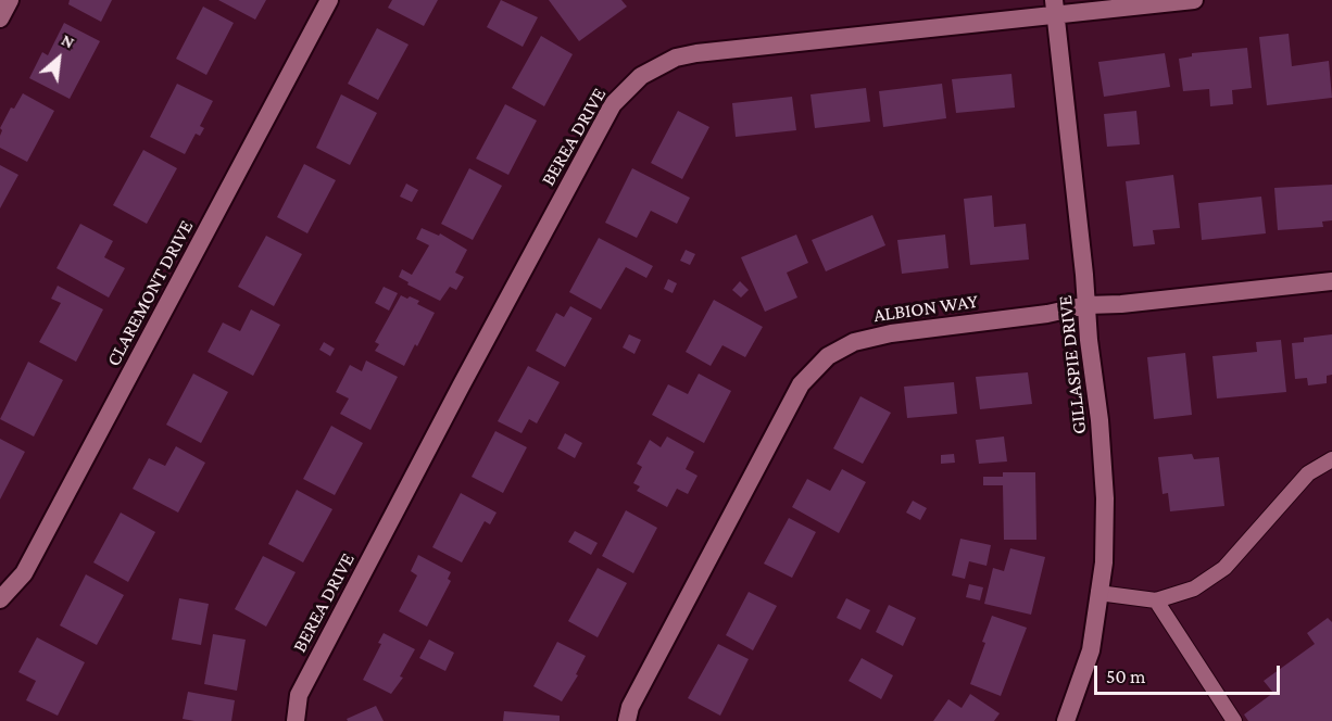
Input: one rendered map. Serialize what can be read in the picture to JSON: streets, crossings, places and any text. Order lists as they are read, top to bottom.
{
  "streets": {
    "street": [
      "BEREA DRIVE",
      "CLAREMONT DRIVE",
      "ALBION WAY",
      "GILLASPIE DRIVE"
    ]
  },
  "crossings": [
    ["BEREA DRIVE", "GILLASPIE DRIVE"],
    ["ALBION WAY", "GILLASPIE DRIVE"]
  ],
  "scale_bar": "50 m",
  "north": "top right"
}
